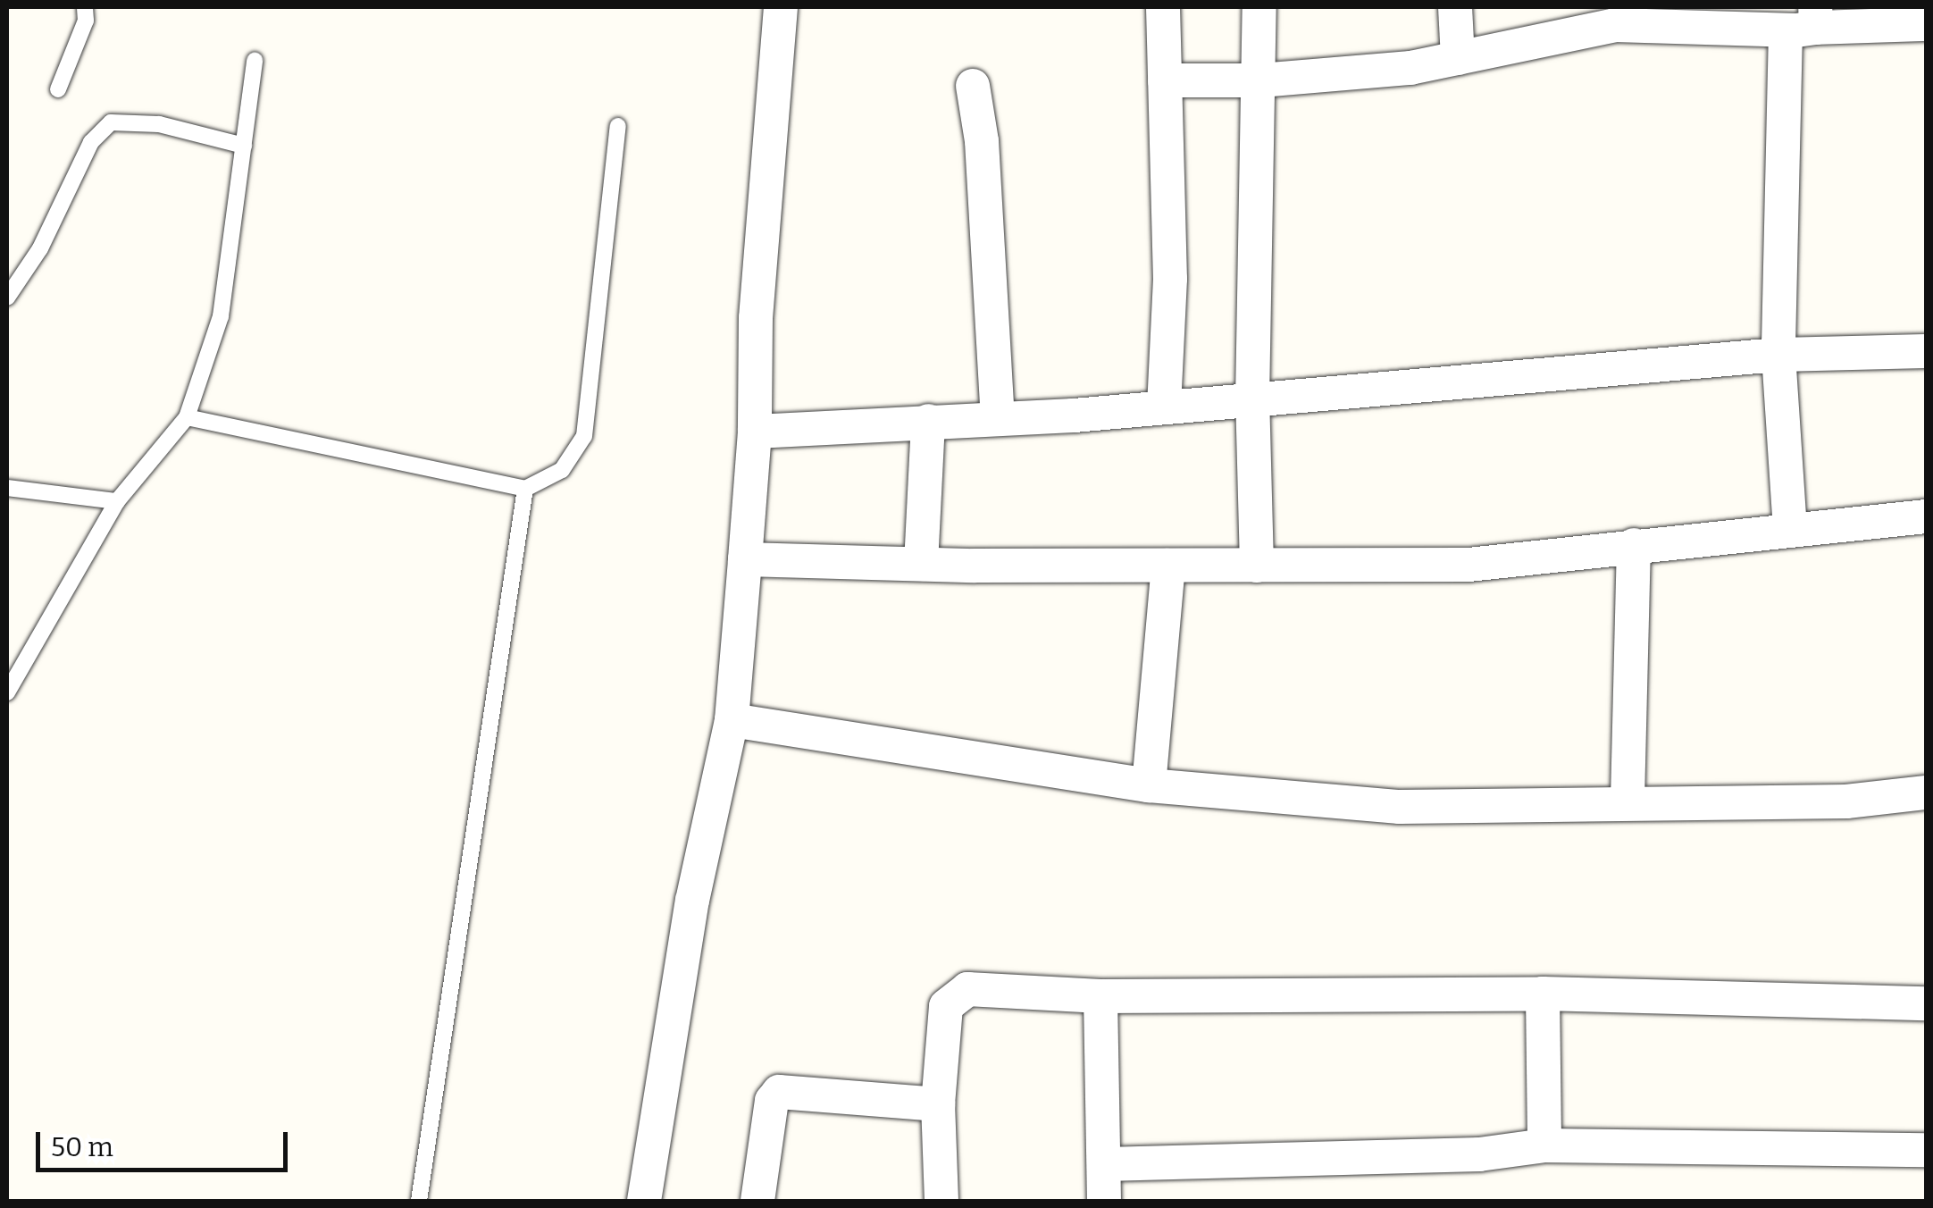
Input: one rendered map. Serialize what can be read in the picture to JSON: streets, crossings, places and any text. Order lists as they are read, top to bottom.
{
  "scale_bar": "50 m"
}
